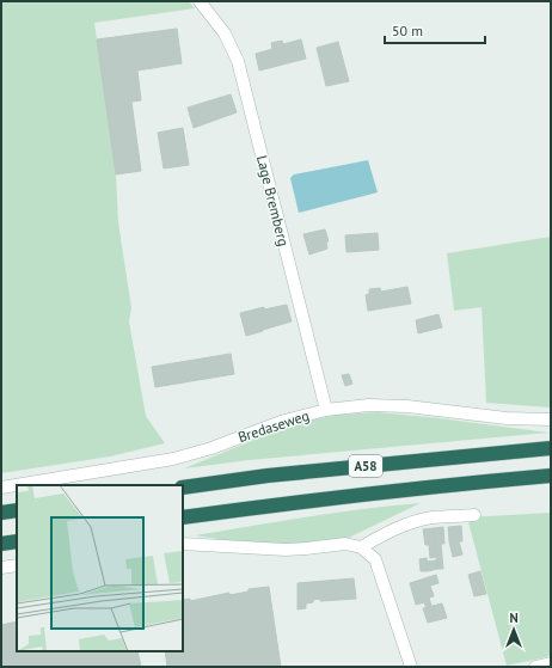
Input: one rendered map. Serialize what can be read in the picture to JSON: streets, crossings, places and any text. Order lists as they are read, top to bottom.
{
  "streets": {
    "highway": ["A58"],
    "street": ["Lage Bremberg", "Bredaseweg"]
  },
  "crossings": [
    ["Lage Bremberg", "Bredaseweg"]
  ],
  "scale_bar": "50 m",
  "north": "top"
}
